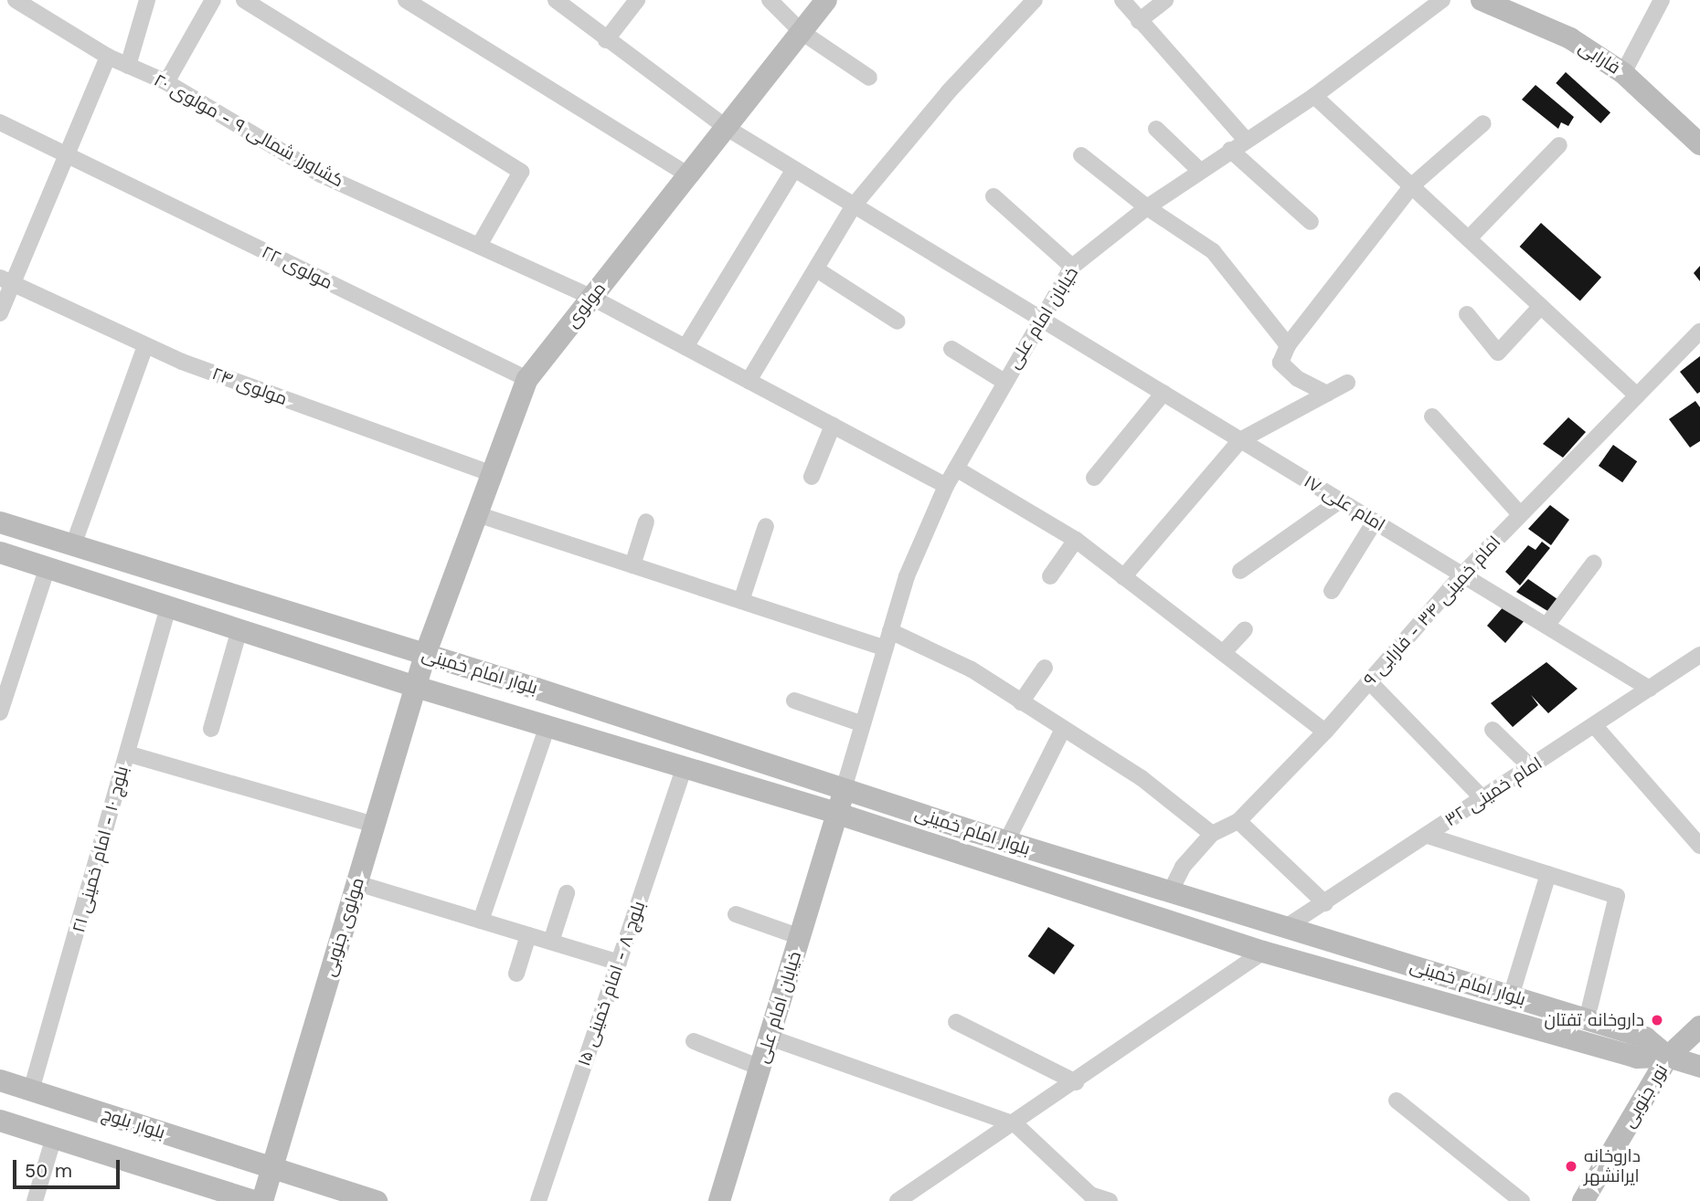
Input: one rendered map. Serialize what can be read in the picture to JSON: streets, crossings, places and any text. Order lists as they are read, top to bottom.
{
  "streets": {
    "main road": [
      "فارابی",
      "مولوی",
      "خیابان امام علی",
      "بلوار امام خمینی",
      "مولوی جنوبی",
      "نور جنوبی",
      "بلوار بلوچ"
    ],
    "street": [
      "کشاورز شمالی ۹ - مولوی ۲۰",
      "مولوی ۲۲",
      "مولوی ۲۴",
      "امام علی ۱۷",
      "امام خمینی ۳۴ - فارابی ۹",
      "امام خمینی ۳۲",
      "بلوچ ۱۰ - امام خمینی ۲۱",
      "بلوچ ۸ - امام خمینی ۱۵"
    ]
  },
  "crossings": [
    ["کشاورز شمالی ۹ - مولوی ۲۰", "مولوی"],
    ["کشاورز شمالی ۹ - مولوی ۲۰", "خیابان امام علی"],
    ["مولوی ۲۲", "مولوی"],
    ["مولوی", "مولوی ۲۴"],
    ["مولوی", "امام علی ۱۷"],
    ["مولوی", "بلوار امام خمینی"],
    ["مولوی", "مولوی جنوبی"],
    ["خیابان امام علی", "امام علی ۱۷"],
    ["خیابان امام علی", "بلوار امام خمینی"],
    ["امام علی ۱۷", "امام خمینی ۳۴ - فارابی ۹"],
    ["امام علی ۱۷", "امام خمینی ۳۲"],
    ["امام خمینی ۳۴ - فارابی ۹", "بلوار امام خمینی"],
    ["بلوار امام خمینی", "امام خمینی ۳۲"],
    ["بلوار امام خمینی", "بلوچ ۱۰ - امام خمینی ۲۱"],
    ["بلوار امام خمینی", "مولوی جنوبی"],
    ["بلوار امام خمینی", "بلوچ ۸ - امام خمینی ۱۵"],
    ["بلوار امام خمینی", "نور جنوبی"],
    ["بلوچ ۱۰ - امام خمینی ۲۱", "بلوار بلوچ"],
    ["مولوی جنوبی", "بلوار بلوچ"]
  ],
  "places": ["داروخانه تفتان", "داروخانه ایرانشهر"],
  "scale_bar": "50 m"
}
